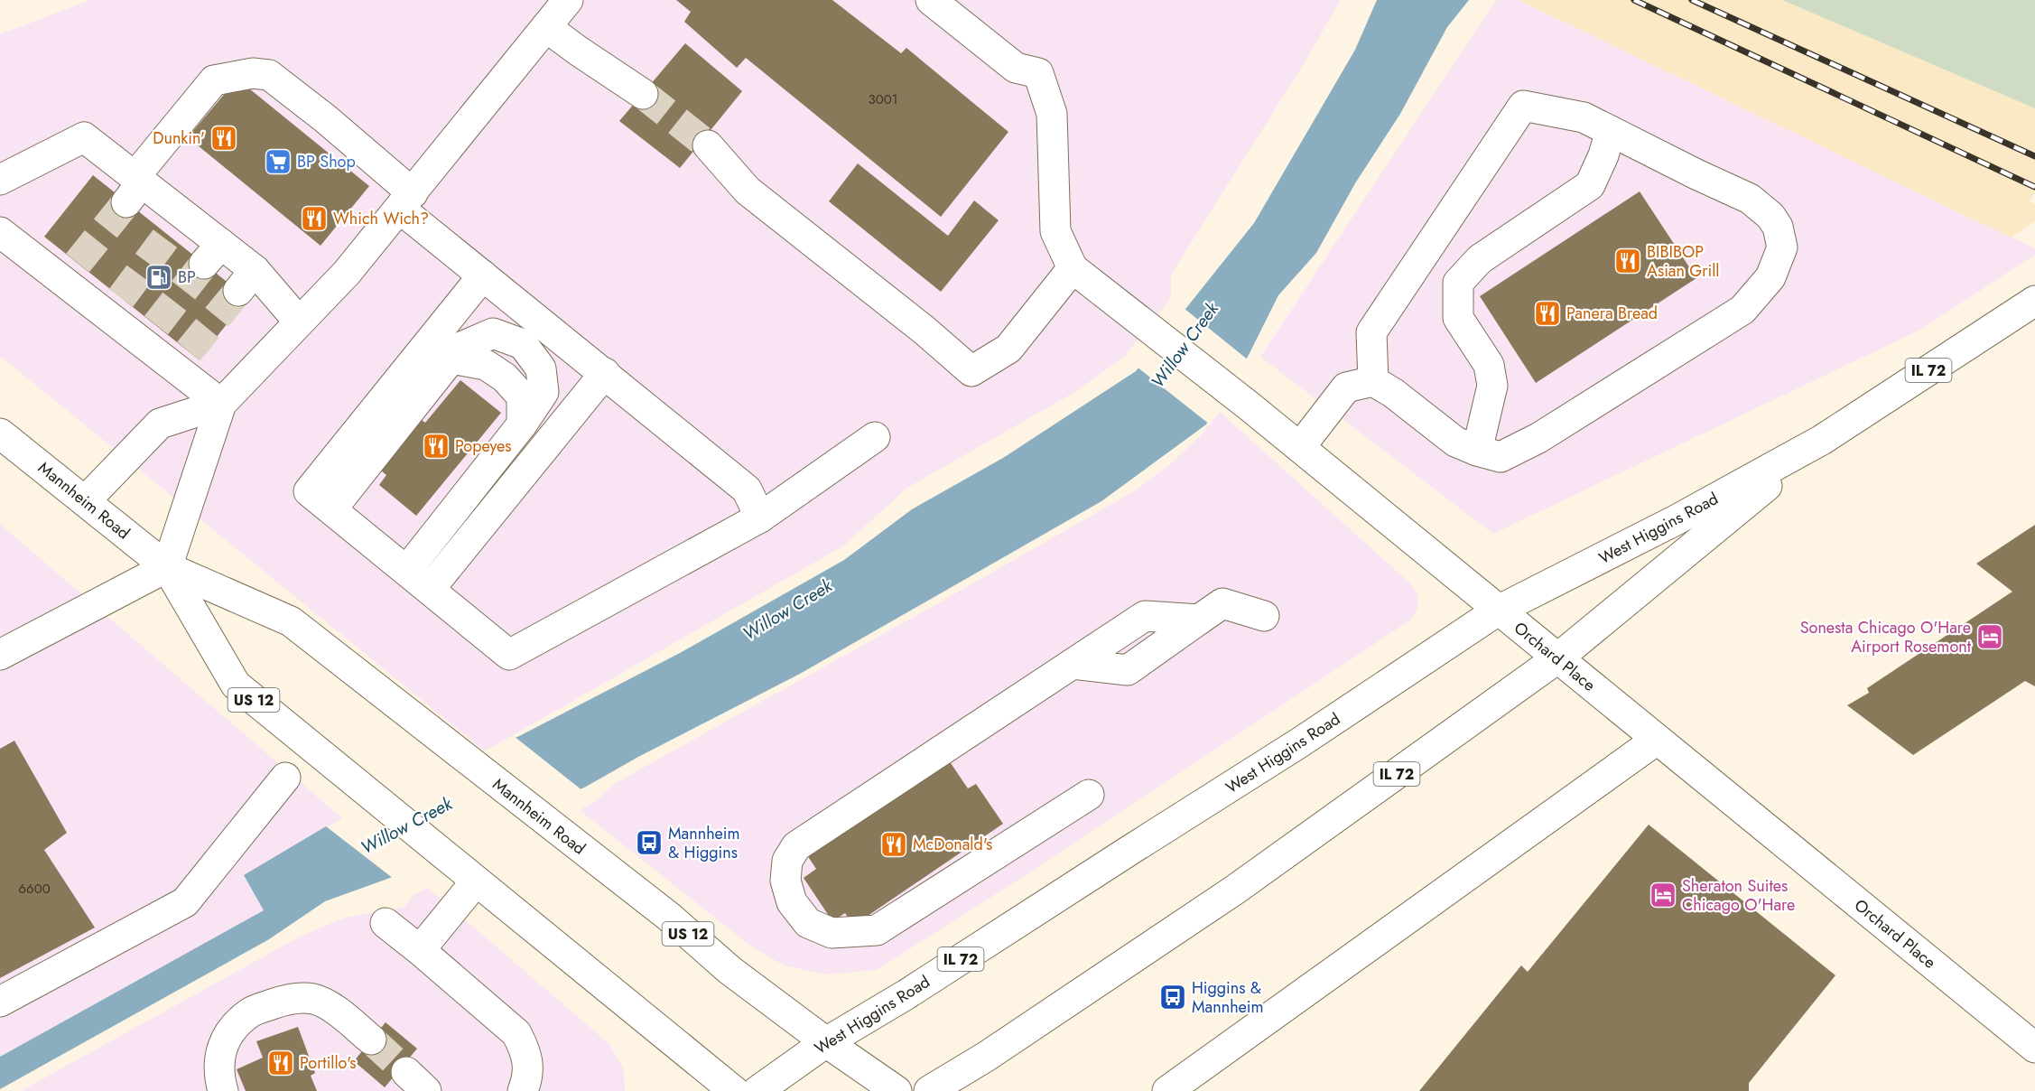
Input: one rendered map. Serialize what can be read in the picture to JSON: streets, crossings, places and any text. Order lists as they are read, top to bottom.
{
  "streets": {
    "main road": [
      "IL 72",
      "Mannheim Road",
      "West Higgins Road",
      "Orchard Place",
      "US 12"
    ]
  },
  "crossings": [
    ["Mannheim Road", "West Higgins Road"],
    ["West Higgins Road", "Orchard Place"]
  ],
  "water": ["Willow Creek"],
  "places": {
    "restaurant": [
      "Dunkin'",
      "Which Wich?",
      "BIBIBOP Asian Grill",
      "Panera Bread",
      "Popeyes",
      "McDonald's",
      "Portillo's"
    ],
    "supermarket": ["BP Shop"],
    "fuel station": ["BP"],
    "hotel": ["Sonesta Chicago O'Hare Airport Rosemont", "Sheraton Suites Chicago O'Hare"],
    "bus stop": ["Mannheim & Higgins", "Higgins & Mannheim"]
  },
  "house_numbers": ["3001", "6600"]
}
